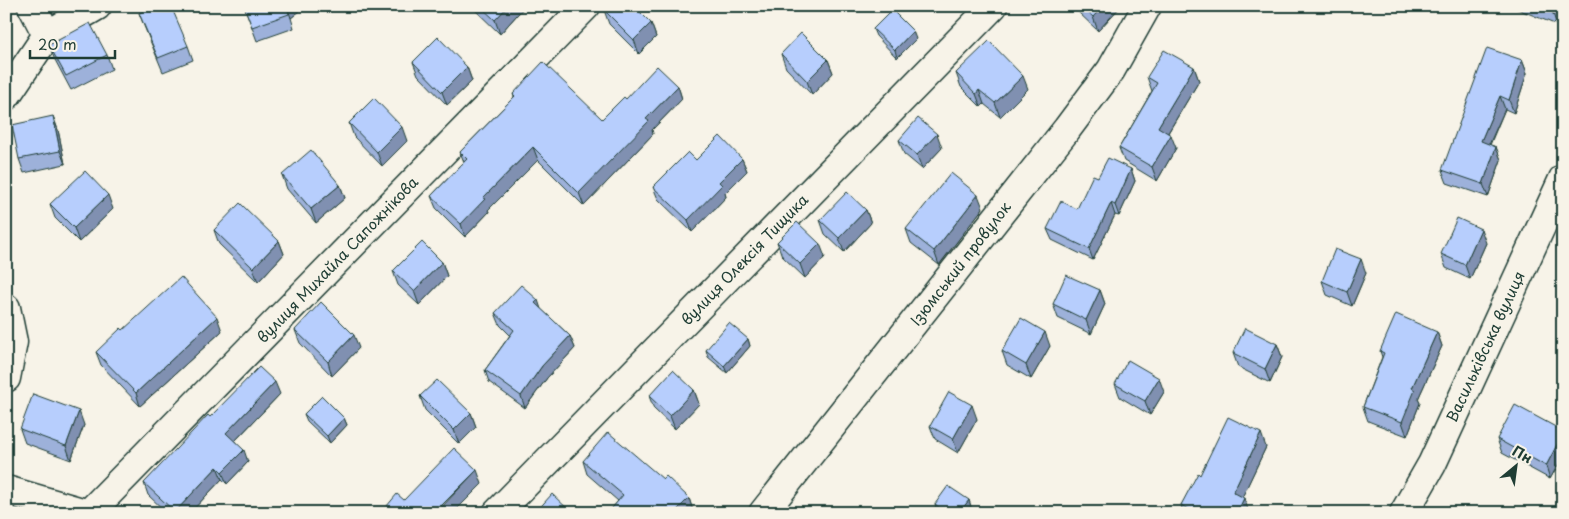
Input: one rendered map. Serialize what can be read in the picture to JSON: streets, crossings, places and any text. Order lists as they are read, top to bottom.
{
  "streets": {
    "street": [
      "вулиця Михайла Сапожнікова",
      "вулиця Олексія Тищика",
      "Ізюмський провулок",
      "Васильківська вулиця"
    ]
  },
  "scale_bar": "20 m",
  "north": "top right"
}
